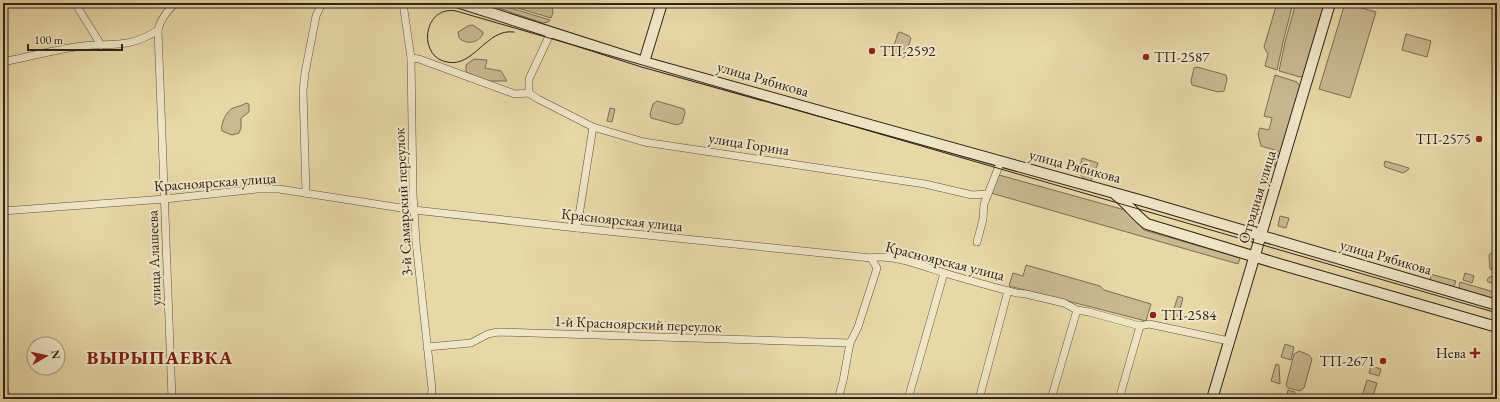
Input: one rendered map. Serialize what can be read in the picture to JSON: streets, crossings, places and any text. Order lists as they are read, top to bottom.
{
  "streets": {
    "main road": ["улица Рябикова", "Отрадная улица"],
    "street": [
      "улица Горина",
      "Красноярская улица",
      "3-й Самарский переулок",
      "улица Алашеева",
      "1-й Красноярский переулок"
    ]
  },
  "crossings": [
    ["улица Рябикова", "Отрадная улица"],
    ["Красноярская улица", "Отрадная улица"],
    ["Красноярская улица", "3-й Самарский переулок"],
    ["Красноярская улица", "улица Алашеева"],
    ["3-й Самарский переулок", "1-й Красноярский переулок"]
  ],
  "districts": ["ВЫРЫПАЕВКА"],
  "places": {
    "other": [
      "ТП-2592",
      "ТП-2587",
      "ТП-2575",
      "ТП-2584",
      "ТП-2671"
    ],
    "health": ["Нева"]
  },
  "scale_bar": "100 m",
  "north": "right"
}
